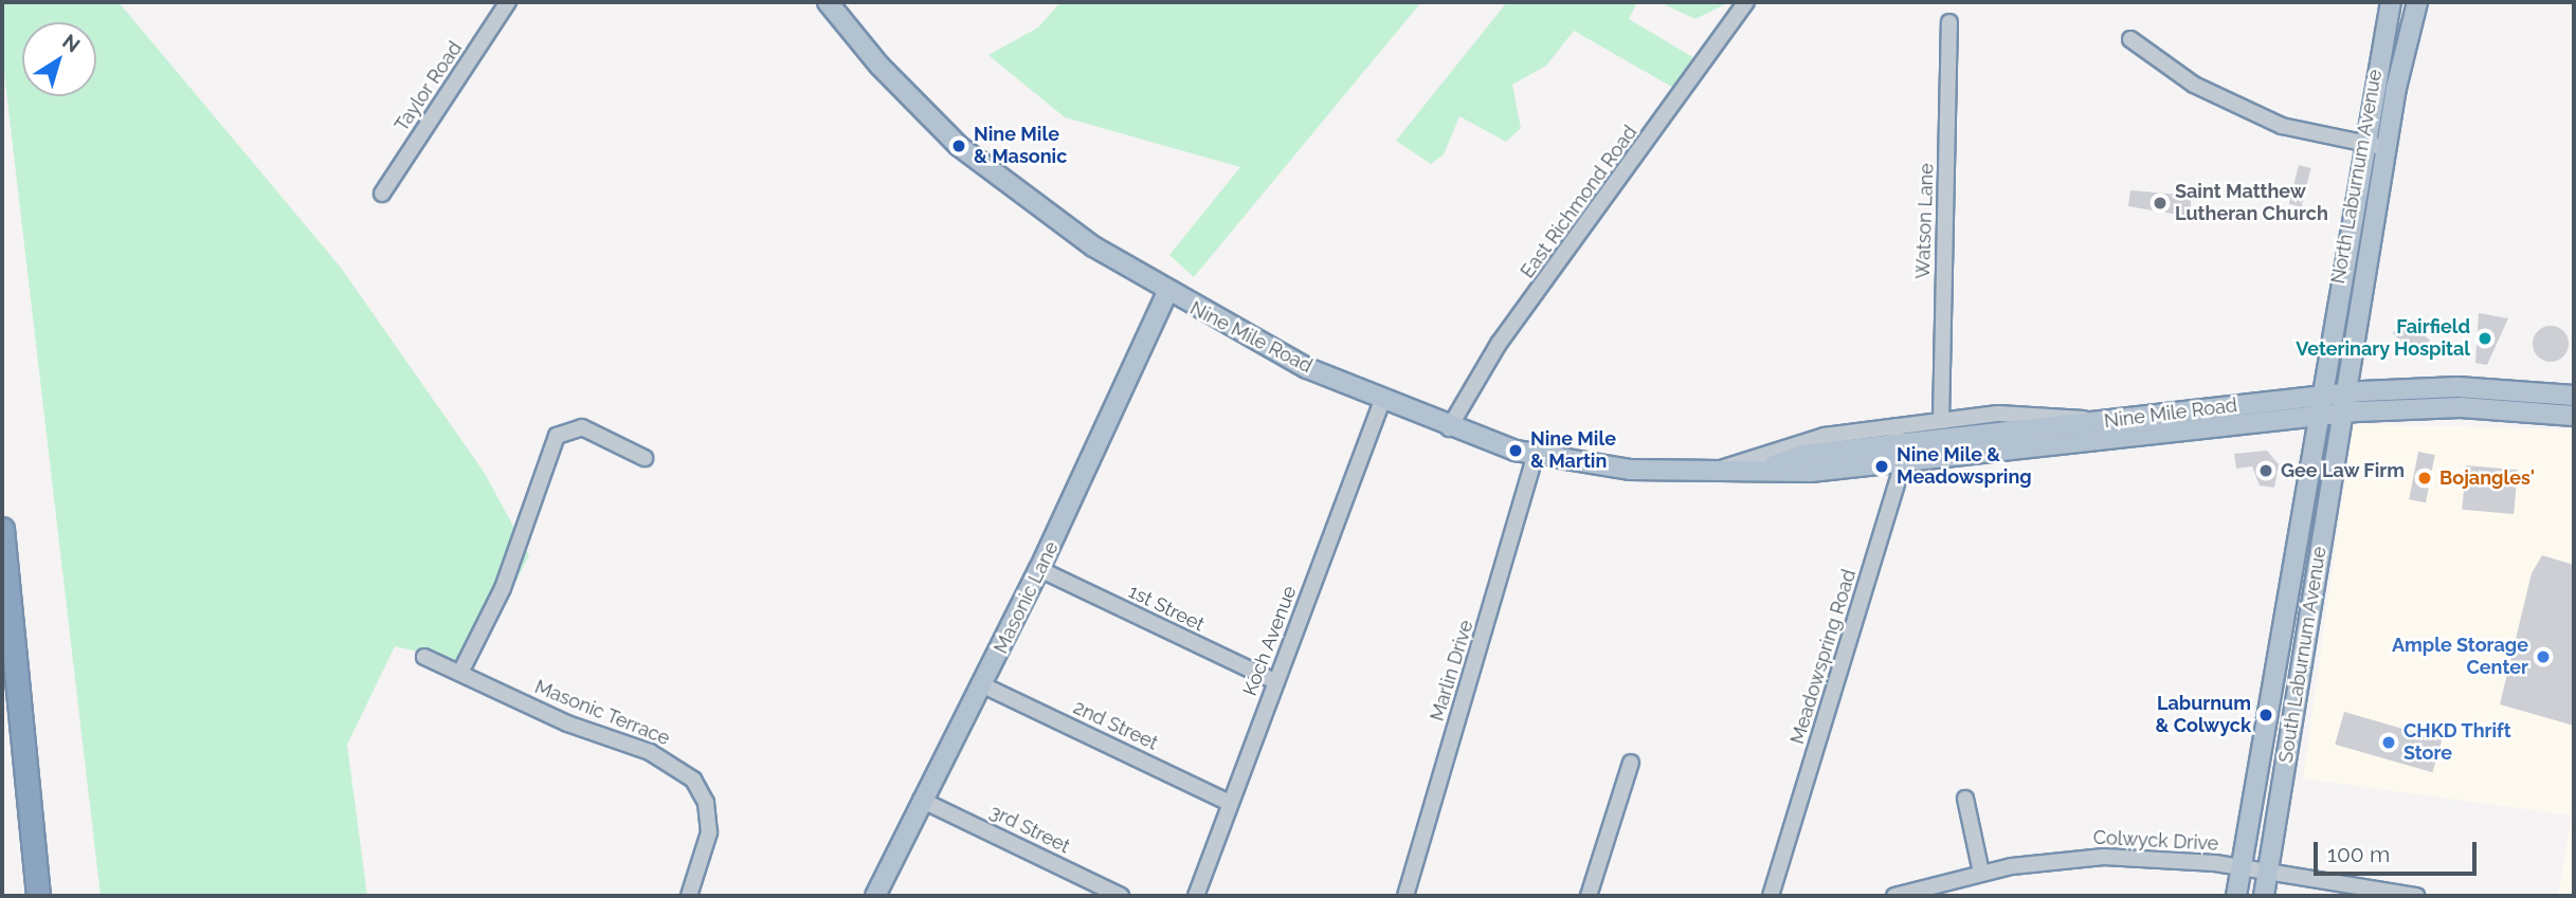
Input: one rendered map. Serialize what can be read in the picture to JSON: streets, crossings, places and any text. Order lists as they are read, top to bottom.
{
  "streets": {
    "main road": [
      "North Laburnum Avenue",
      "Nine Mile Road",
      "Masonic Lane",
      "South Laburnum Avenue"
    ],
    "street": [
      "Taylor Road",
      "East Richmond Road",
      "Watson Lane",
      "1st Street",
      "Koch Avenue",
      "Meadowspring Road",
      "Marlin Drive",
      "Masonic Terrace",
      "2nd Street",
      "3rd Street",
      "Colwyck Drive"
    ]
  },
  "crossings": [
    ["North Laburnum Avenue", "Nine Mile Road"],
    ["North Laburnum Avenue", "South Laburnum Avenue"],
    ["East Richmond Road", "Nine Mile Road"],
    ["Nine Mile Road", "Masonic Lane"],
    ["Nine Mile Road", "Koch Avenue"],
    ["Nine Mile Road", "South Laburnum Avenue"],
    ["Nine Mile Road", "Meadowspring Road"],
    ["Nine Mile Road", "Marlin Drive"],
    ["Masonic Lane", "1st Street"],
    ["Masonic Lane", "2nd Street"],
    ["Masonic Lane", "3rd Street"],
    ["1st Street", "Koch Avenue"],
    ["Koch Avenue", "2nd Street"],
    ["South Laburnum Avenue", "Colwyck Drive"]
  ],
  "places": [
    "Nine Mile & Masonic",
    "Saint Matthew Lutheran Church",
    "Fairfield Veterinary Hospital",
    "Nine Mile & Martin",
    "Nine Mile & Meadowspring",
    "Gee Law Firm",
    "Bojangles'",
    "Ample Storage Center",
    "Laburnum & Colwyck",
    "CHKD Thrift Store"
  ],
  "scale_bar": "100 m",
  "north": "top right"
}
